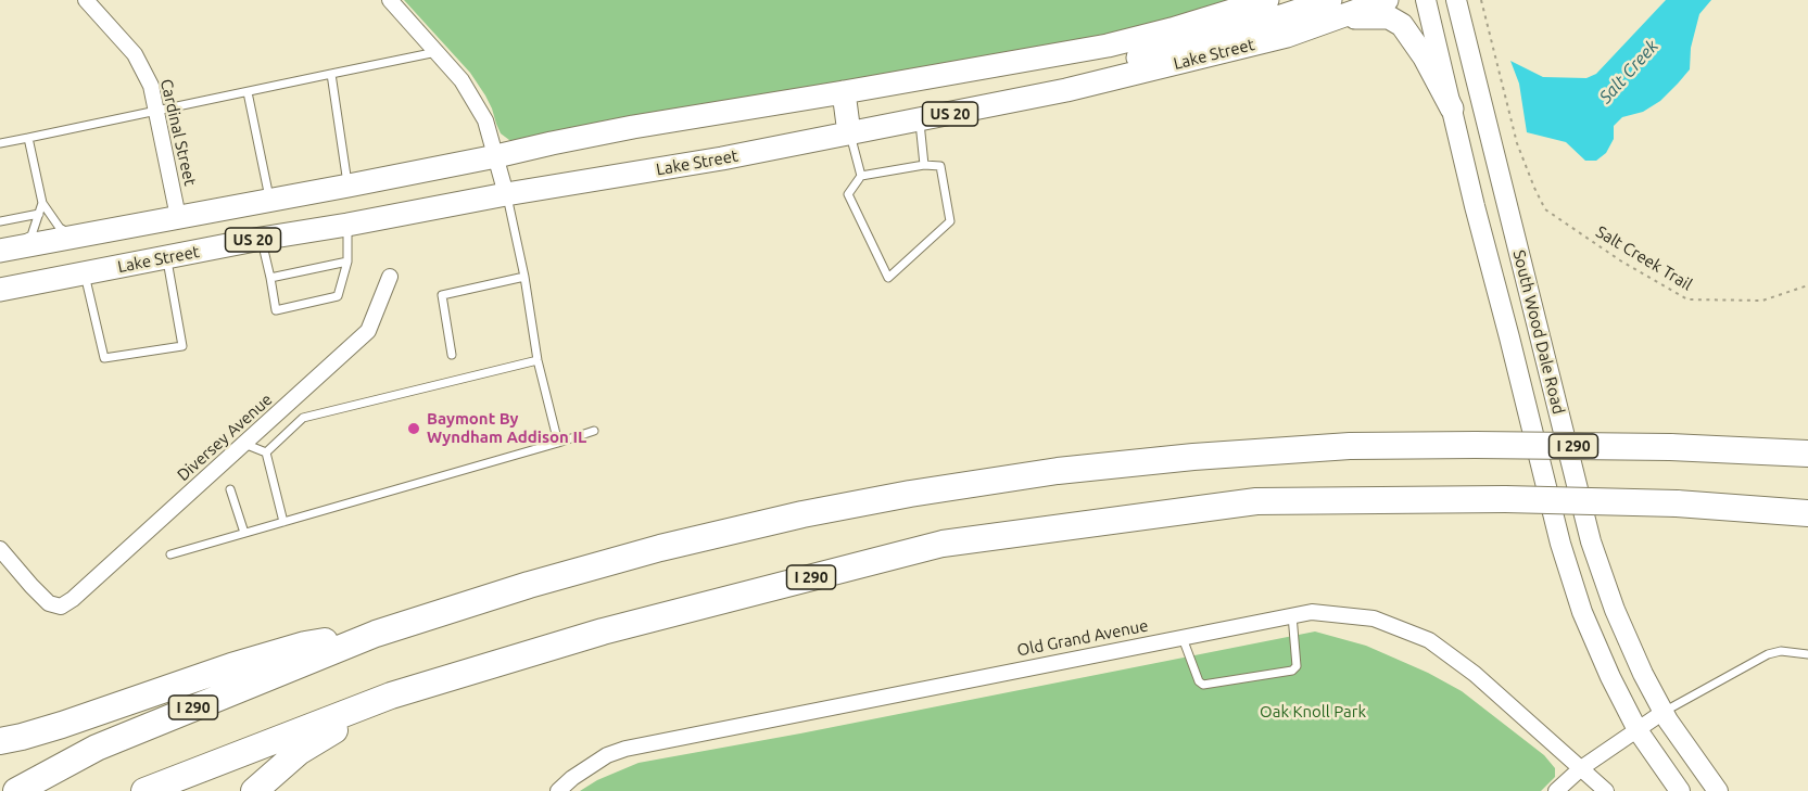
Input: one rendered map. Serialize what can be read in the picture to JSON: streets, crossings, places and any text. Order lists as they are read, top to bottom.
{
  "streets": {
    "highway": ["I 290"],
    "main road": ["Lake Street", "US 20", "South Wood Dale Road"],
    "street": ["Cardinal Street", "Diversey Avenue", "Old Grand Avenue"],
    "path": ["Salt Creek Trail"]
  },
  "crossings": [
    ["US 20", "Cardinal Street"]
  ],
  "water": ["Salt Creek"],
  "parks": ["Oak Knoll Park"],
  "places": ["Baymont By Wyndham Addison IL"]
}
